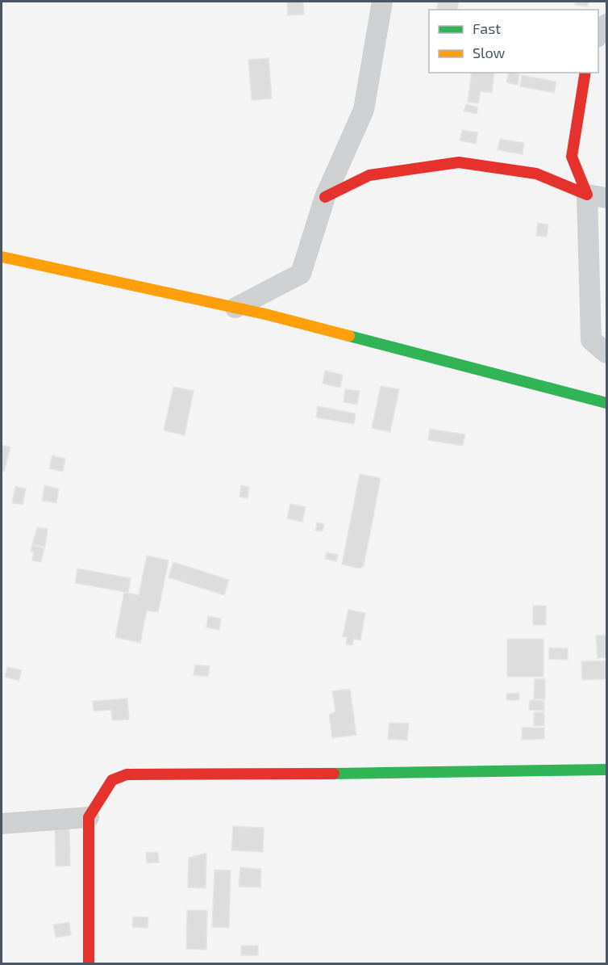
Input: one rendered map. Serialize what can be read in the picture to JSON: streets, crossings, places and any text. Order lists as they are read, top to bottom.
{
  "legend": ["Fast", "Slow"]
}
